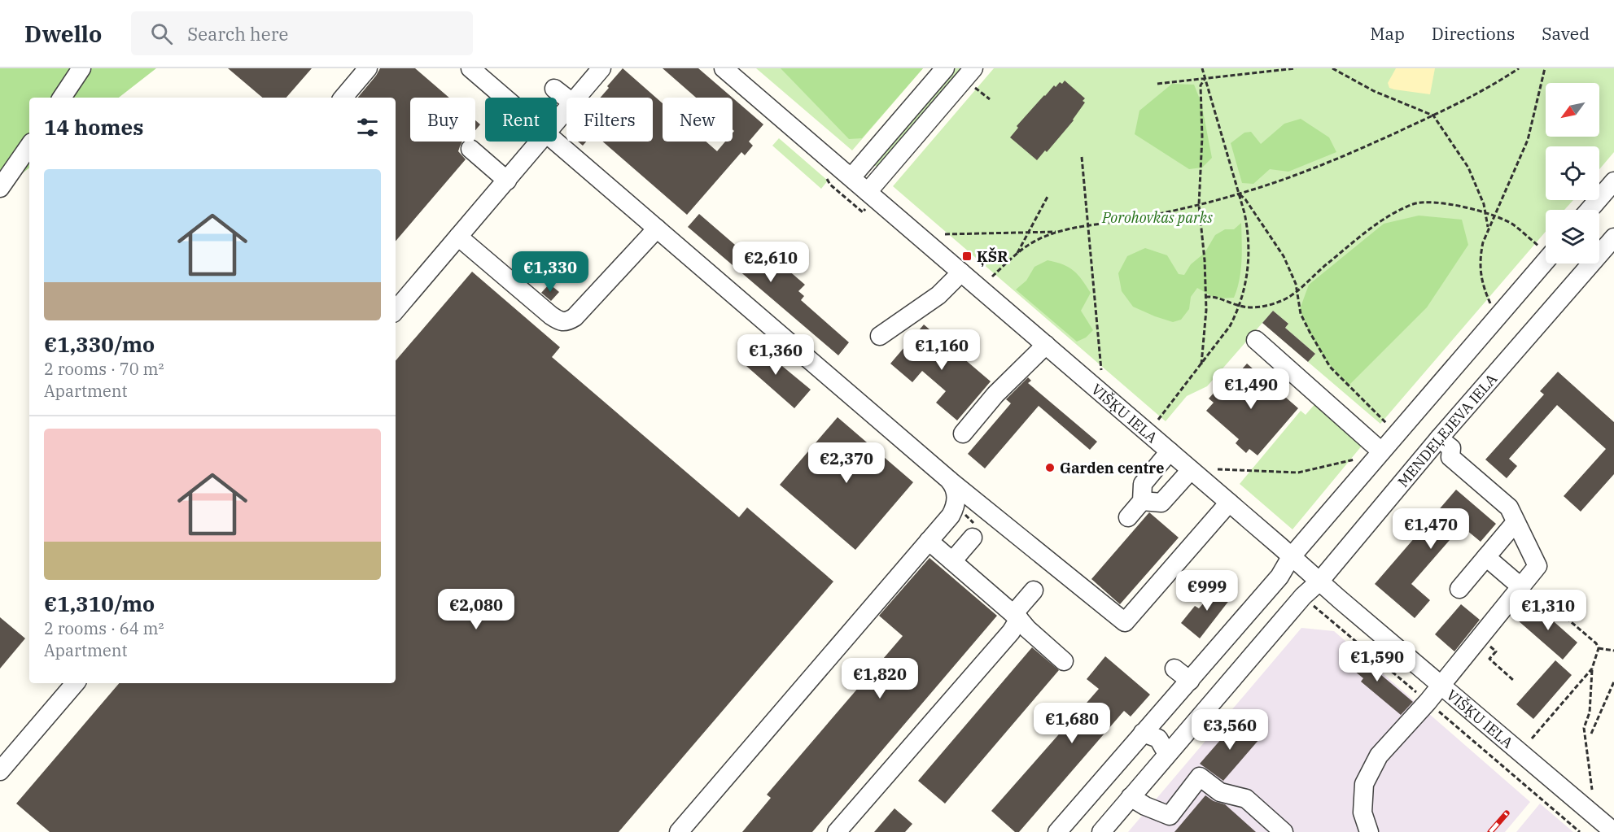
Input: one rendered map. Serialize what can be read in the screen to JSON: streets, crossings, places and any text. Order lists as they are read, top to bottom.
{
  "streets": {
    "street": ["VIŠĶU IELA", "MENDEĻEJEVA IELA"]
  },
  "crossings": [
    ["VIŠĶU IELA", "MENDEĻEJEVA IELA"]
  ],
  "parks": ["Porohovkas parks"],
  "places": {
    "transit": ["ĶŠR"],
    "other": ["Garden centre"]
  },
  "north": "bottom left",
  "page": {
    "header": "Dwello",
    "search": "Search here",
    "nav": ["Map", "Directions", "Saved"],
    "chip": [
      "Buy",
      "Rent",
      "Filters",
      "New"
    ],
    "heading": "14 homes",
    "list": [
      {
        "name": "€1,330/mo",
        "note": "2 rooms · 70 m² · Apartment"
      },
      {
        "name": "€1,310/mo",
        "note": "2 rooms · 64 m² · Apartment"
      }
    ],
    "price": [
      "€2,610",
      "€1,330",
      "€1,160",
      "€1,360",
      "€1,490",
      "€2,370",
      "€1,470",
      "€999",
      "€2,080",
      "€1,310",
      "€1,590",
      "€1,820",
      "€1,680",
      "€3,560"
    ]
  }
}
